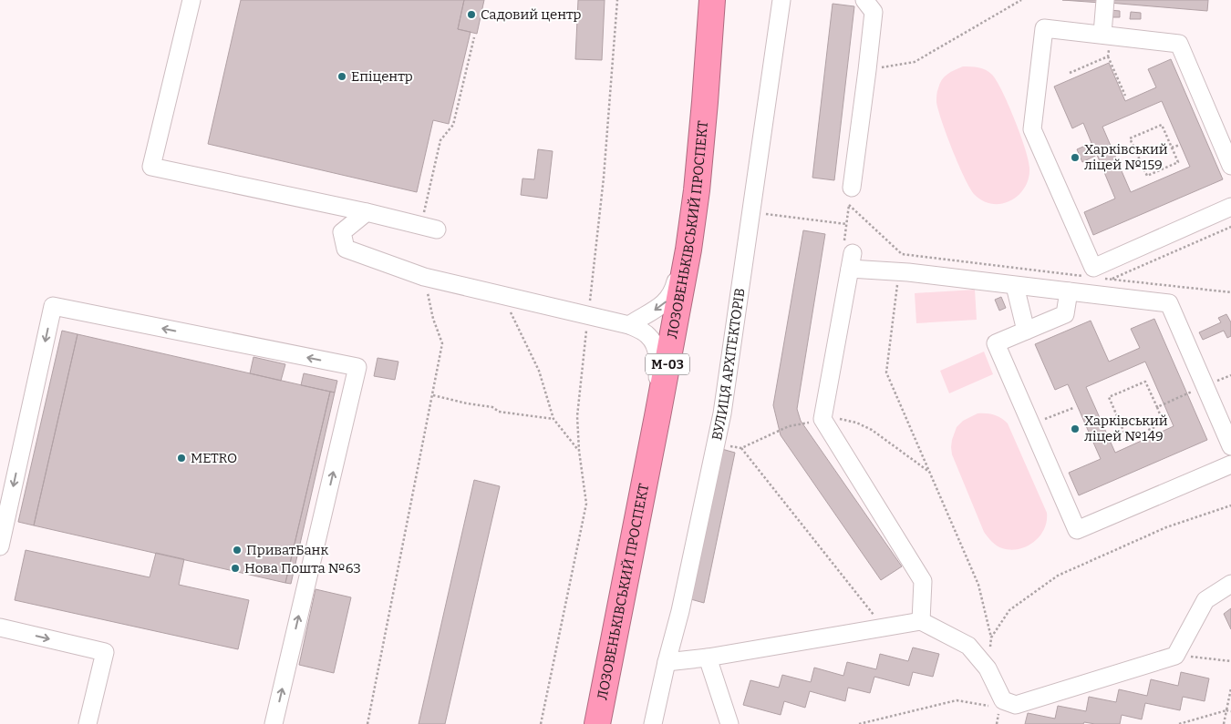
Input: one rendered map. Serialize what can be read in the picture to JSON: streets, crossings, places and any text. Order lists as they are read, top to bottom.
{
  "streets": {
    "highway": ["ЛОЗОВЕНЬКІВСЬКИЙ ПРОСПЕКТ", "М-03"],
    "street": ["ВУЛИЦЯ АРХІТЕКТОРІВ"]
  },
  "places": [
    "Садовий центр",
    "Епіцентр",
    "Харківський ліцей №159",
    "Харківський ліцей №149",
    "METRO",
    "ПриватБанк",
    "Нова Пошта №63"
  ]
}
